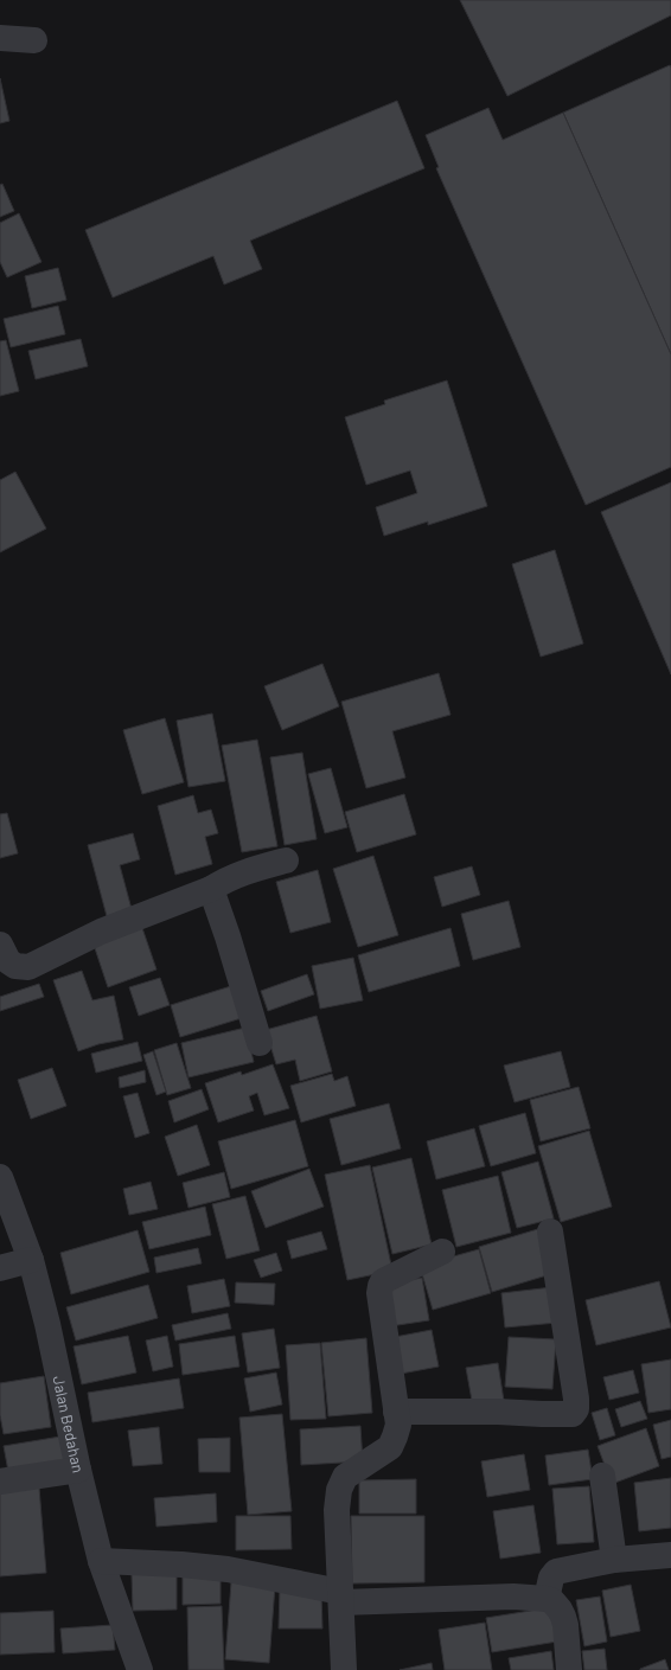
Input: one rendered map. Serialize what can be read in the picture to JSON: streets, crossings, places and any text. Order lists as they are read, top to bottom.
{
  "streets": {
    "street": ["Jalan Bedahan"]
  }
}
